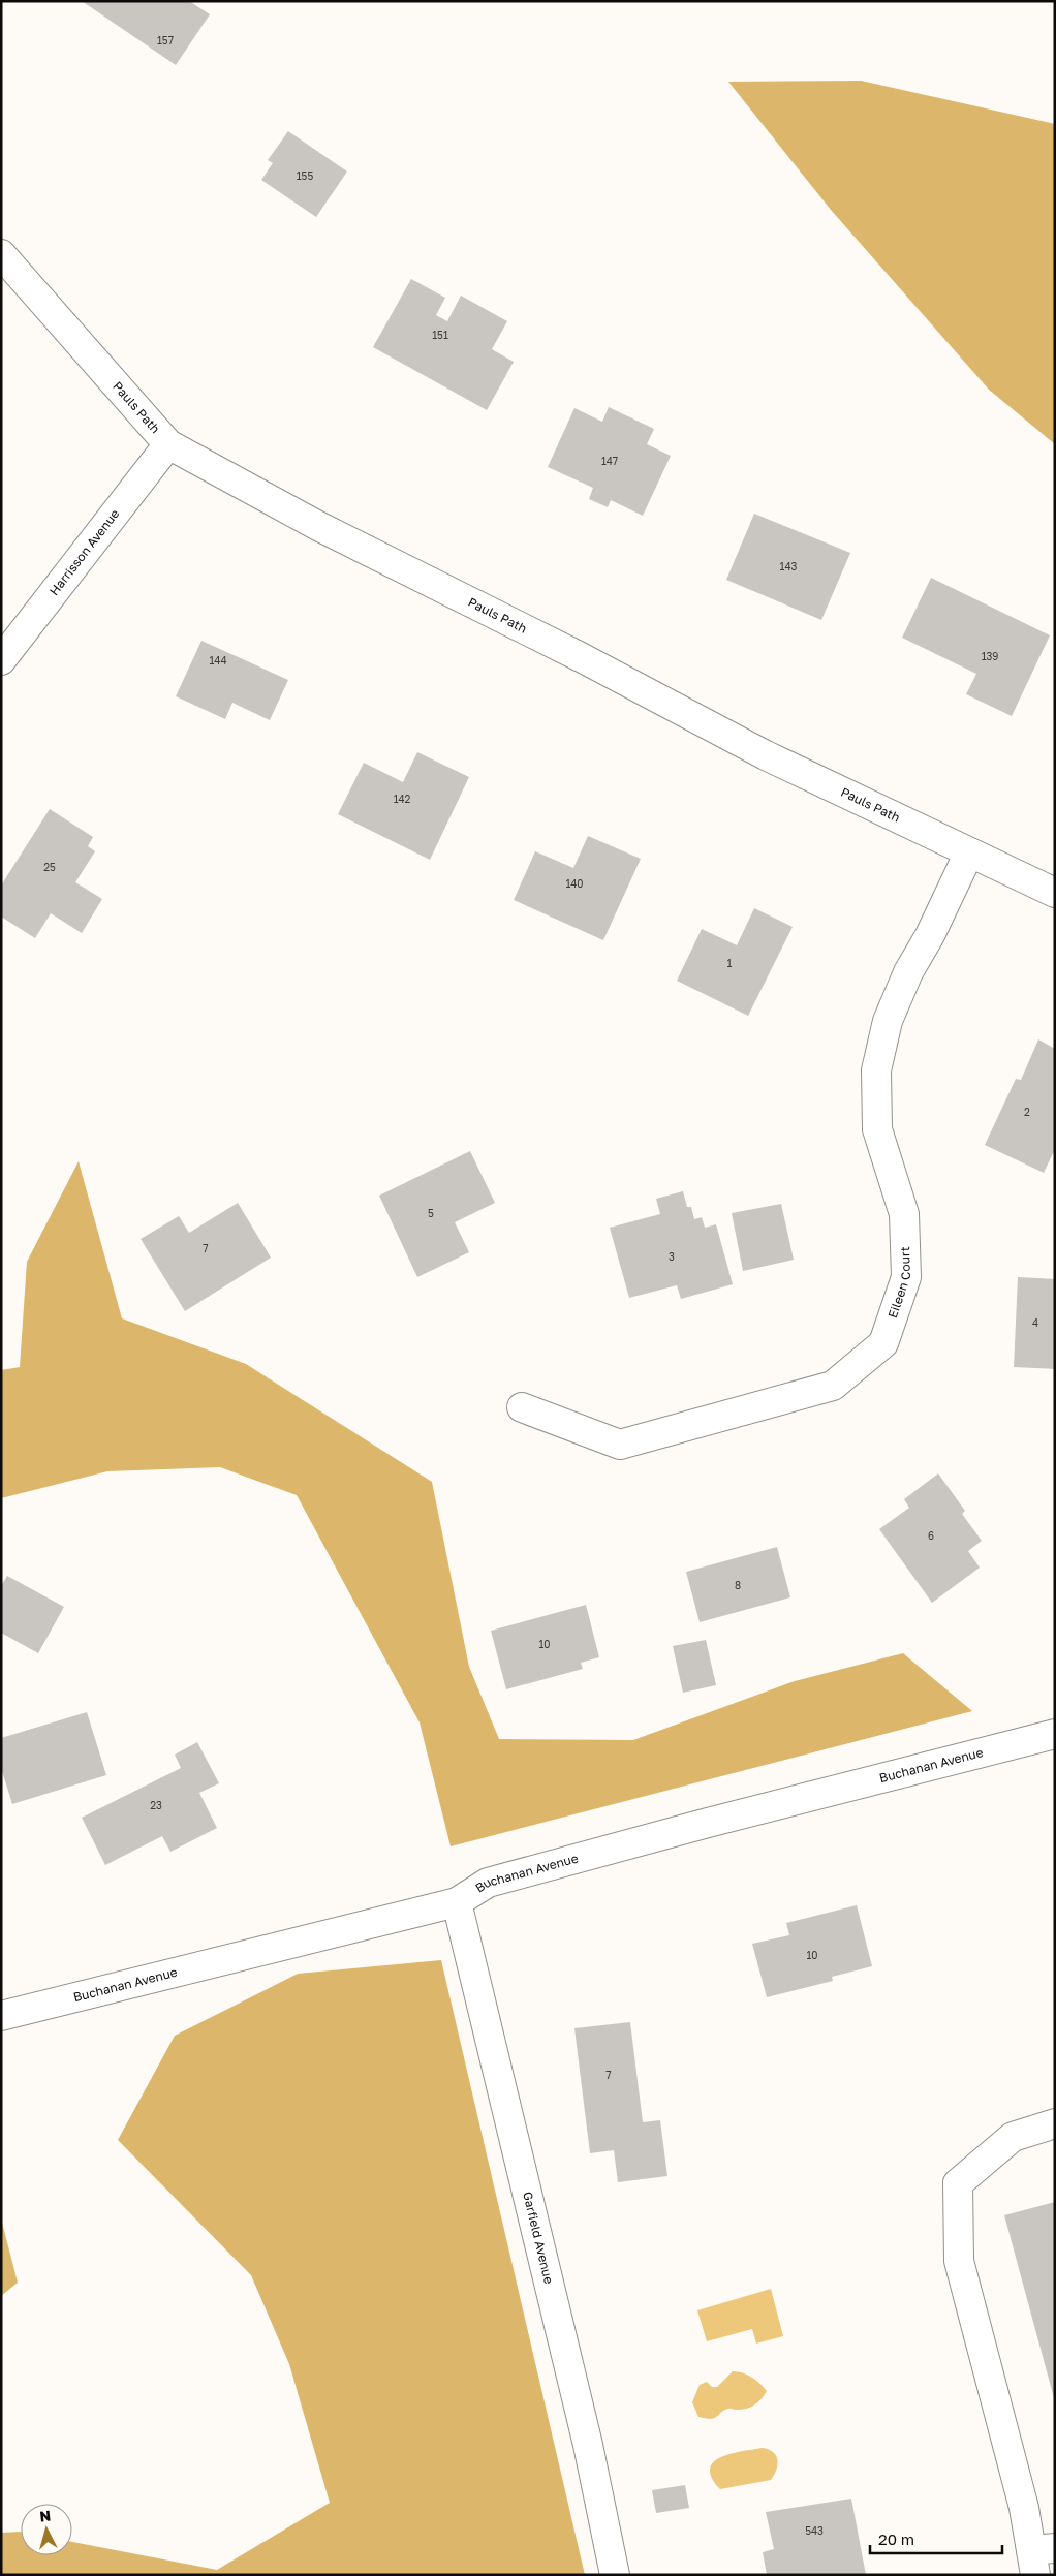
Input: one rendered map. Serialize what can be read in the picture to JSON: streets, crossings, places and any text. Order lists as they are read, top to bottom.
{
  "streets": {
    "street": [
      "Pauls Path",
      "Harrisson Avenue",
      "Eileen Court",
      "Buchanan Avenue",
      "Garfield Avenue"
    ]
  },
  "crossings": [
    ["Pauls Path", "Harrisson Avenue"],
    ["Pauls Path", "Eileen Court"],
    ["Buchanan Avenue", "Garfield Avenue"]
  ],
  "house_numbers": [
    "157",
    "155",
    "151",
    "147",
    "143",
    "139",
    "144",
    "142",
    "25",
    "140",
    "1",
    "2",
    "5",
    "7",
    "3",
    "4",
    "6",
    "8",
    "10",
    "23",
    "10",
    "7",
    "543"
  ],
  "scale_bar": "20 m",
  "north": "top"
}
